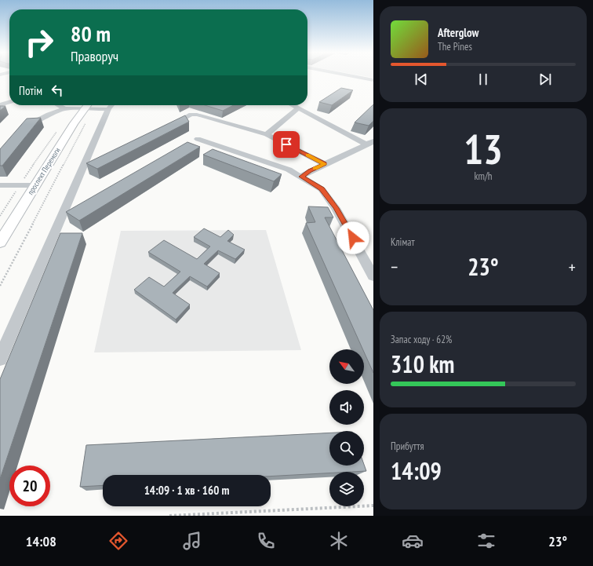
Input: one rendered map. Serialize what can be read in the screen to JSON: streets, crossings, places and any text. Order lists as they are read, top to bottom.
{
  "streets": {
    "main road": ["проспект Перемоги"]
  },
  "north": "top left",
  "page": {
    "turn": ["80 m", "Праворуч"],
    "song": ["Afterglow", "The Pines"],
    "then": "Потім",
    "tile": [
      ["13", "km/h"],
      "Клімат",
      ["Запас ходу · 62%", "310 km"],
      ["Прибуття", "14:09"]
    ],
    "heat": ["−", "23°", "+"],
    "limit": "20",
    "trip": "14:09 · 1 хв · 160 m",
    "tabs": ["14:08", "23°"]
  }
}
